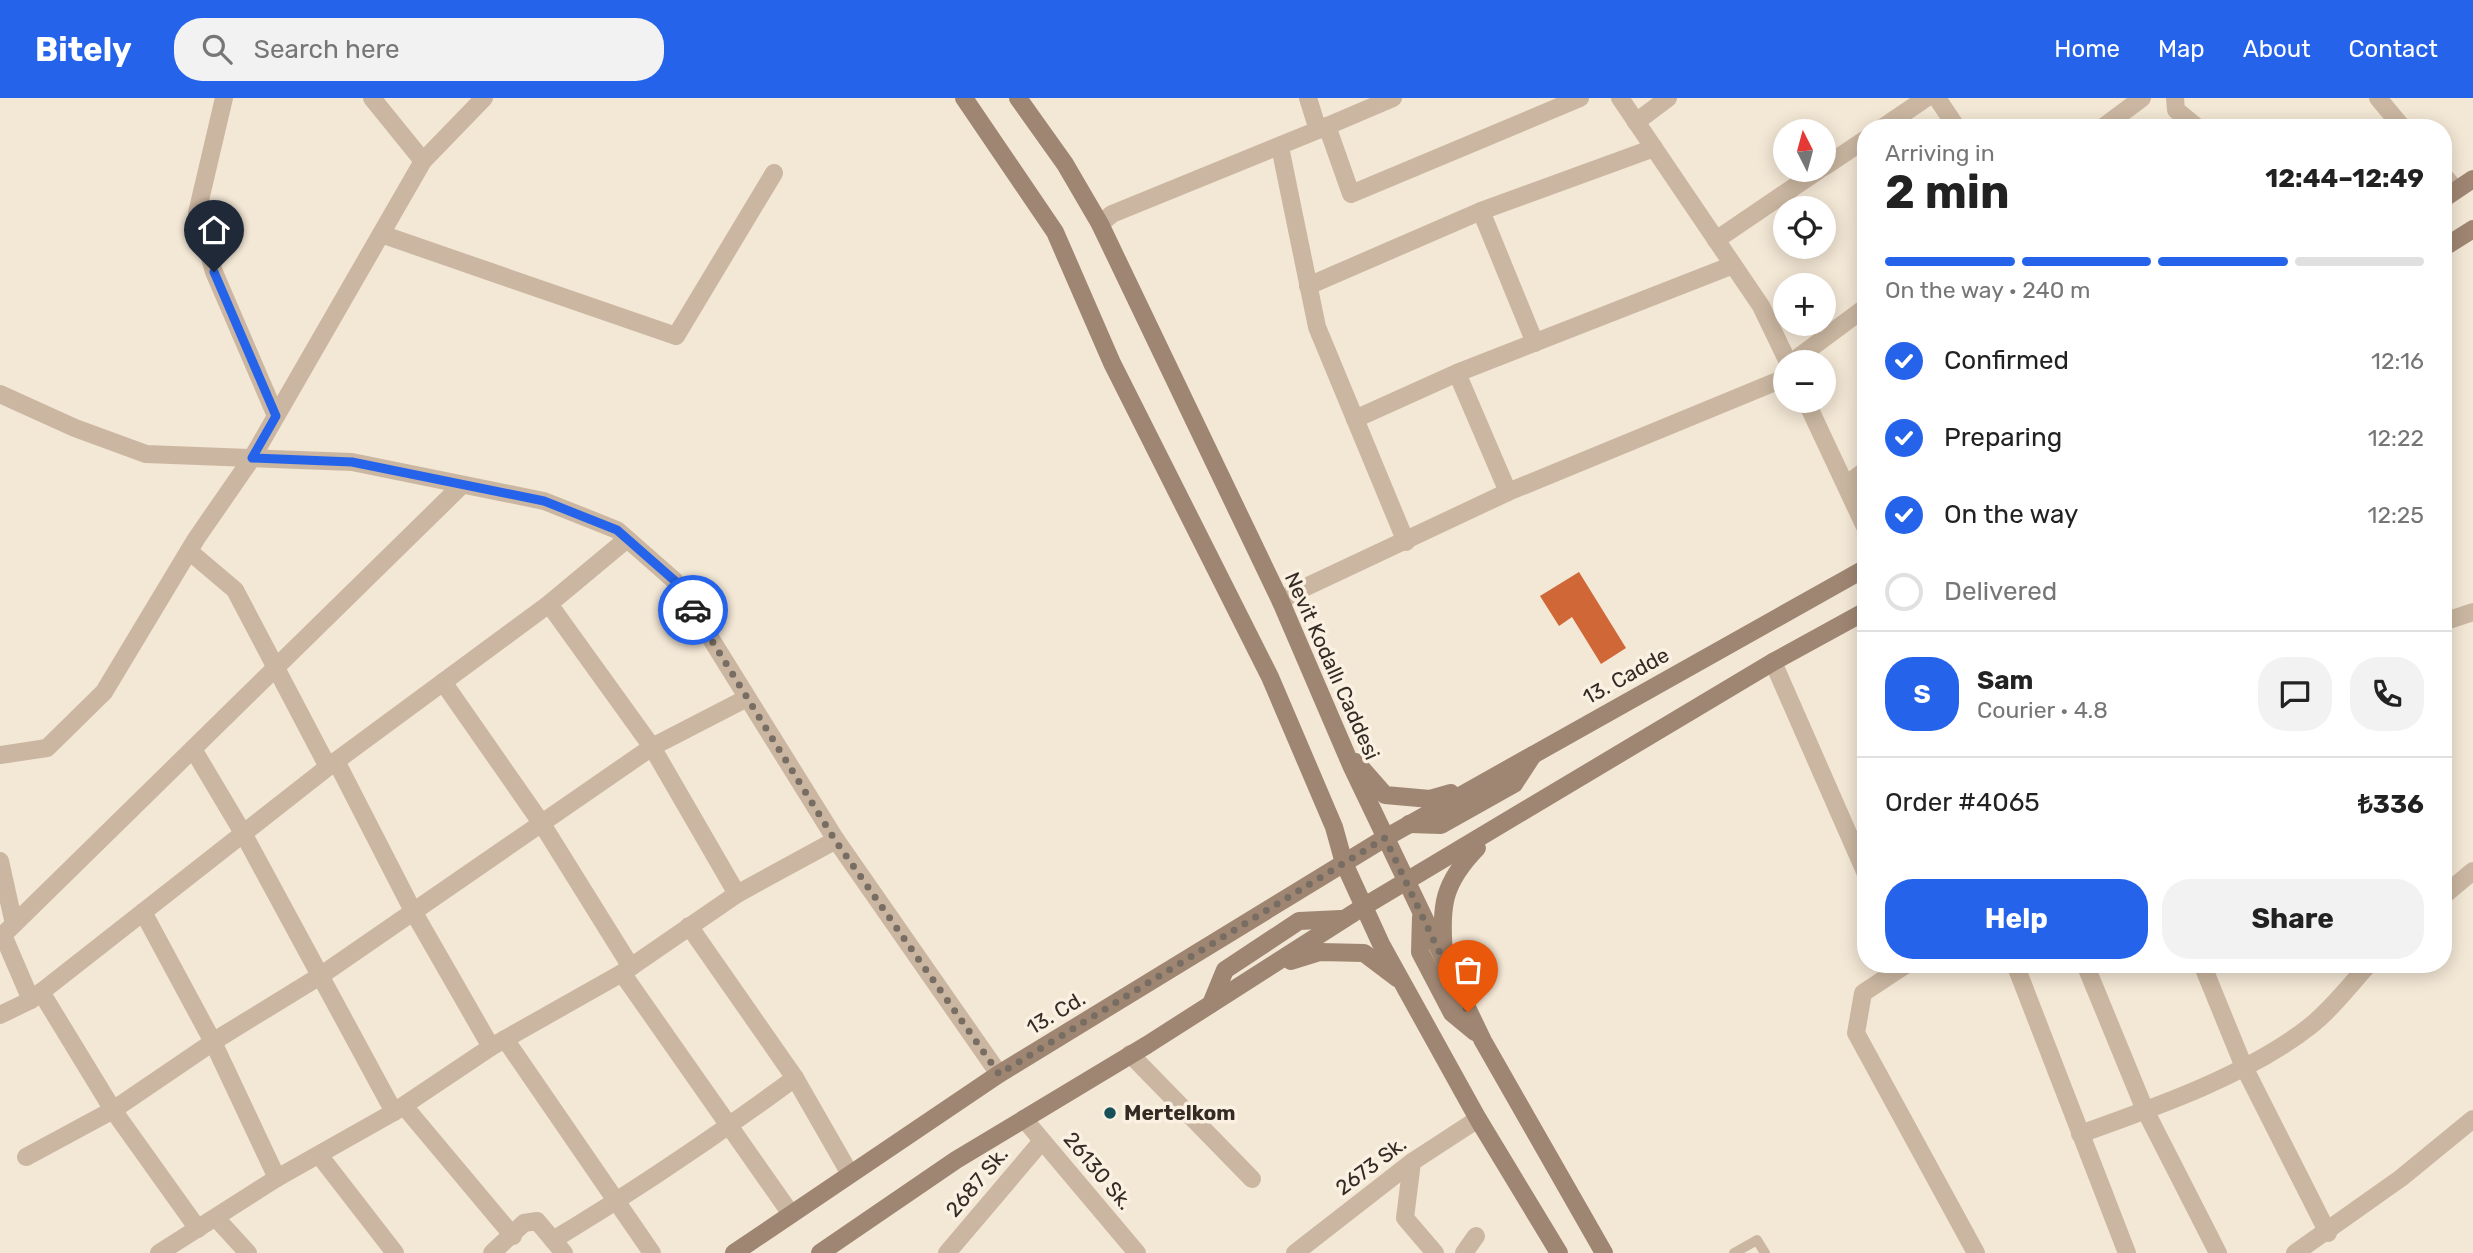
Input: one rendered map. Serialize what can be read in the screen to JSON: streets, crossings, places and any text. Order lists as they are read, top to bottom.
{
  "streets": {
    "main road": ["Nevit Kodallı Caddesi", "13. Cadde", "13. Cd."],
    "street": ["2673 Sk.", "26130 Sk.", "2687 Sk."]
  },
  "crossings": [
    ["Nevit Kodallı Caddesi", "13. Cd."],
    ["13. Cadde", "13. Cd."],
    ["26130 Sk.", "2687 Sk."]
  ],
  "places": ["Mertelkom"],
  "north": "top",
  "page": {
    "header": "Bitely",
    "search": "Search here",
    "nav": [
      "Home",
      "Map",
      "About",
      "Contact"
    ],
    "map_buttons": ["+", "−"],
    "heading": ["2 min", "Arriving in", "12:44–12:49"],
    "panel": [
      "Sam",
      "Courier · 4.8",
      "Order #4065",
      "₺336"
    ],
    "bar": "On the way · 240 m",
    "list": [
      ["Confirmed", "12:16"],
      ["Preparing", "12:22"],
      ["On the way", "12:25"],
      "Delivered"
    ],
    "round": "S",
    "buttons": ["Help", "Share"]
  }
}
